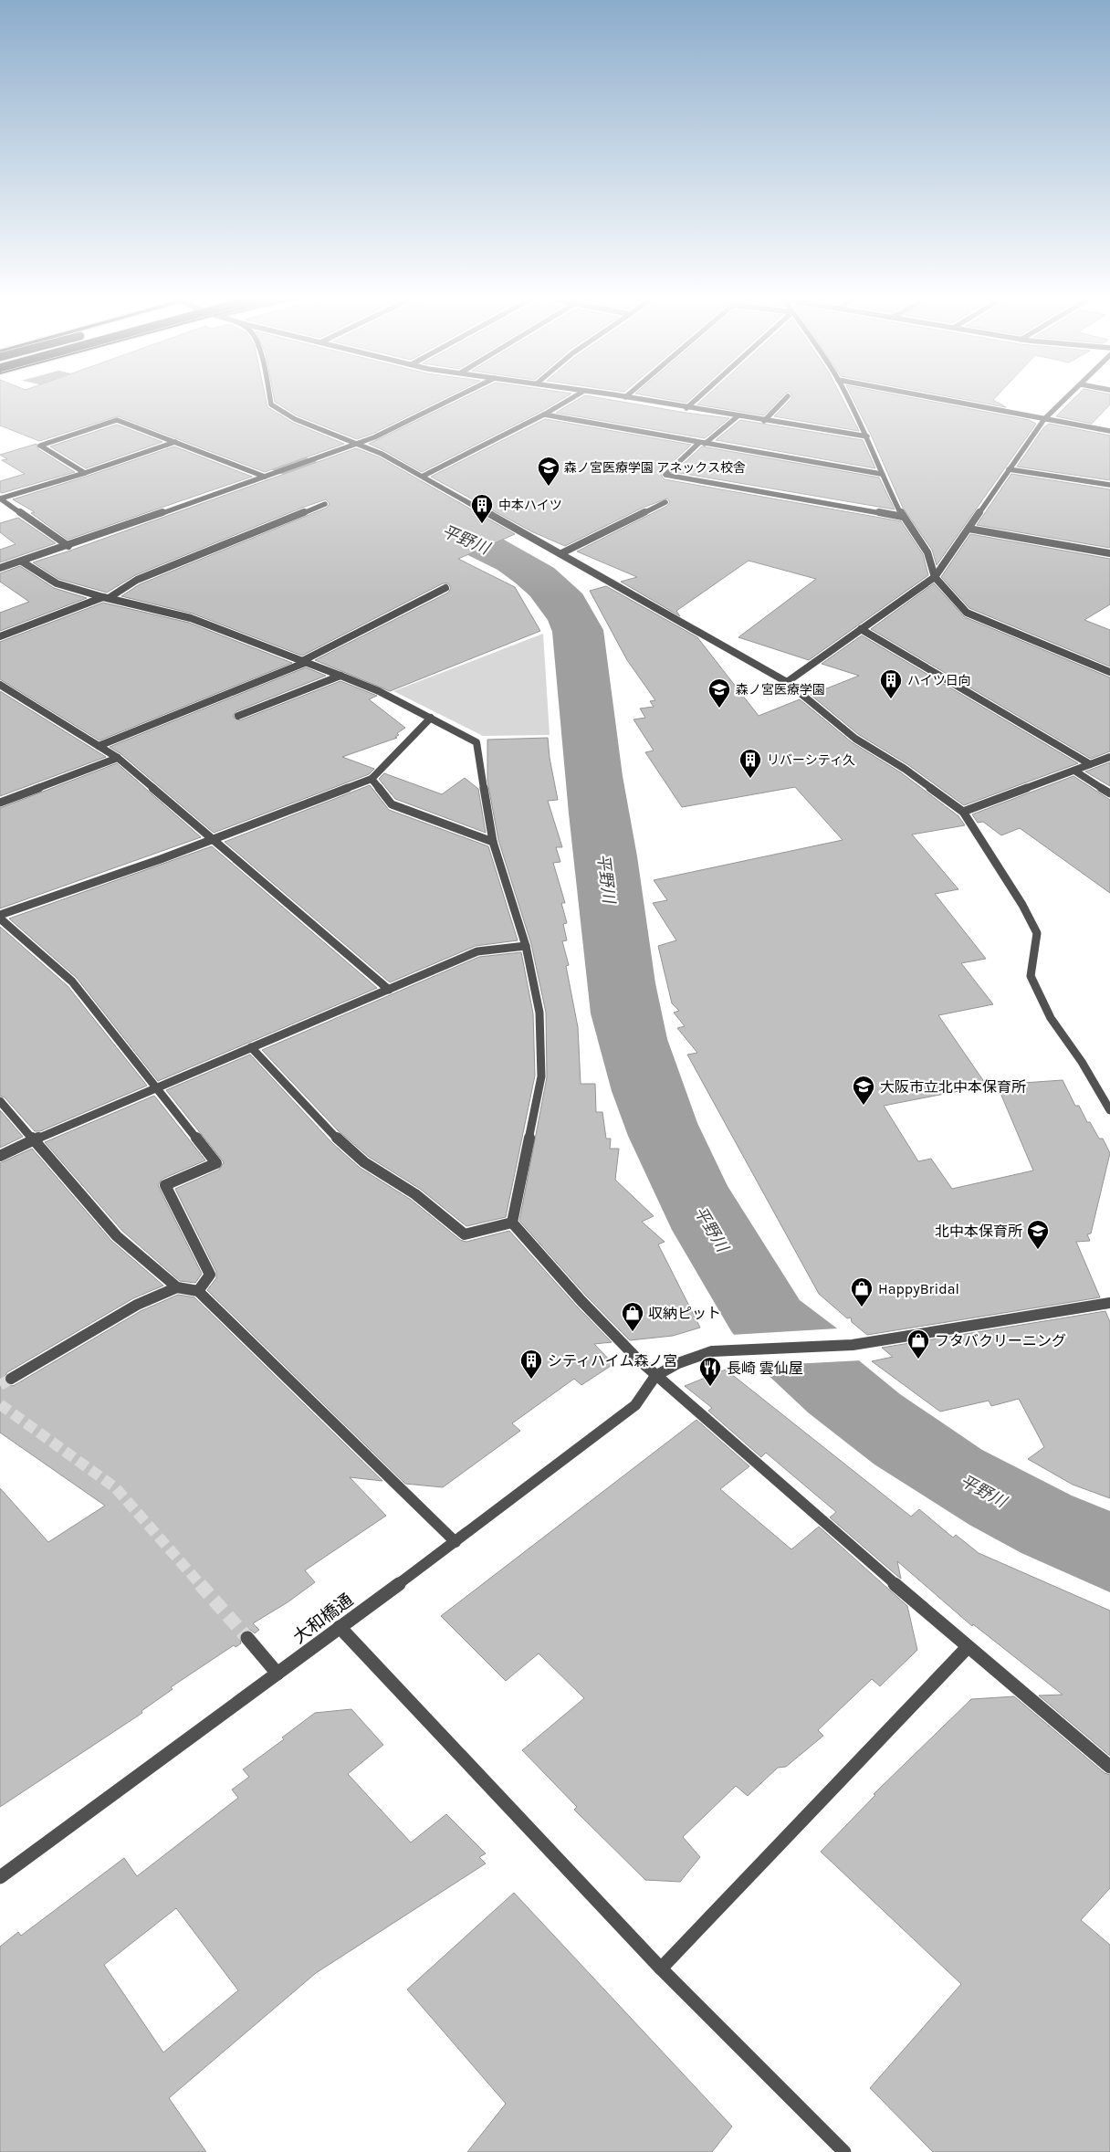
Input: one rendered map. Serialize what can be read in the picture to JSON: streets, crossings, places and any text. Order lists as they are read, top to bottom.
{
  "streets": {
    "street": ["大和橋通"]
  },
  "water": ["平野川"],
  "places": {
    "school or university": [
      "森ノ宮医療学園 アネックス校舎",
      "森ノ宮医療学園",
      "大阪市立北中本保育所",
      "北中本保育所"
    ],
    "building": [
      "中本ハイツ",
      "ハイツ日向",
      "リバーシティ久",
      "シティハイム森ノ宮"
    ],
    "shop": ["HappyBridal", "収納ピット", "フタバクリーニング"],
    "restaurant": ["長崎 雲仙屋"]
  }
}
